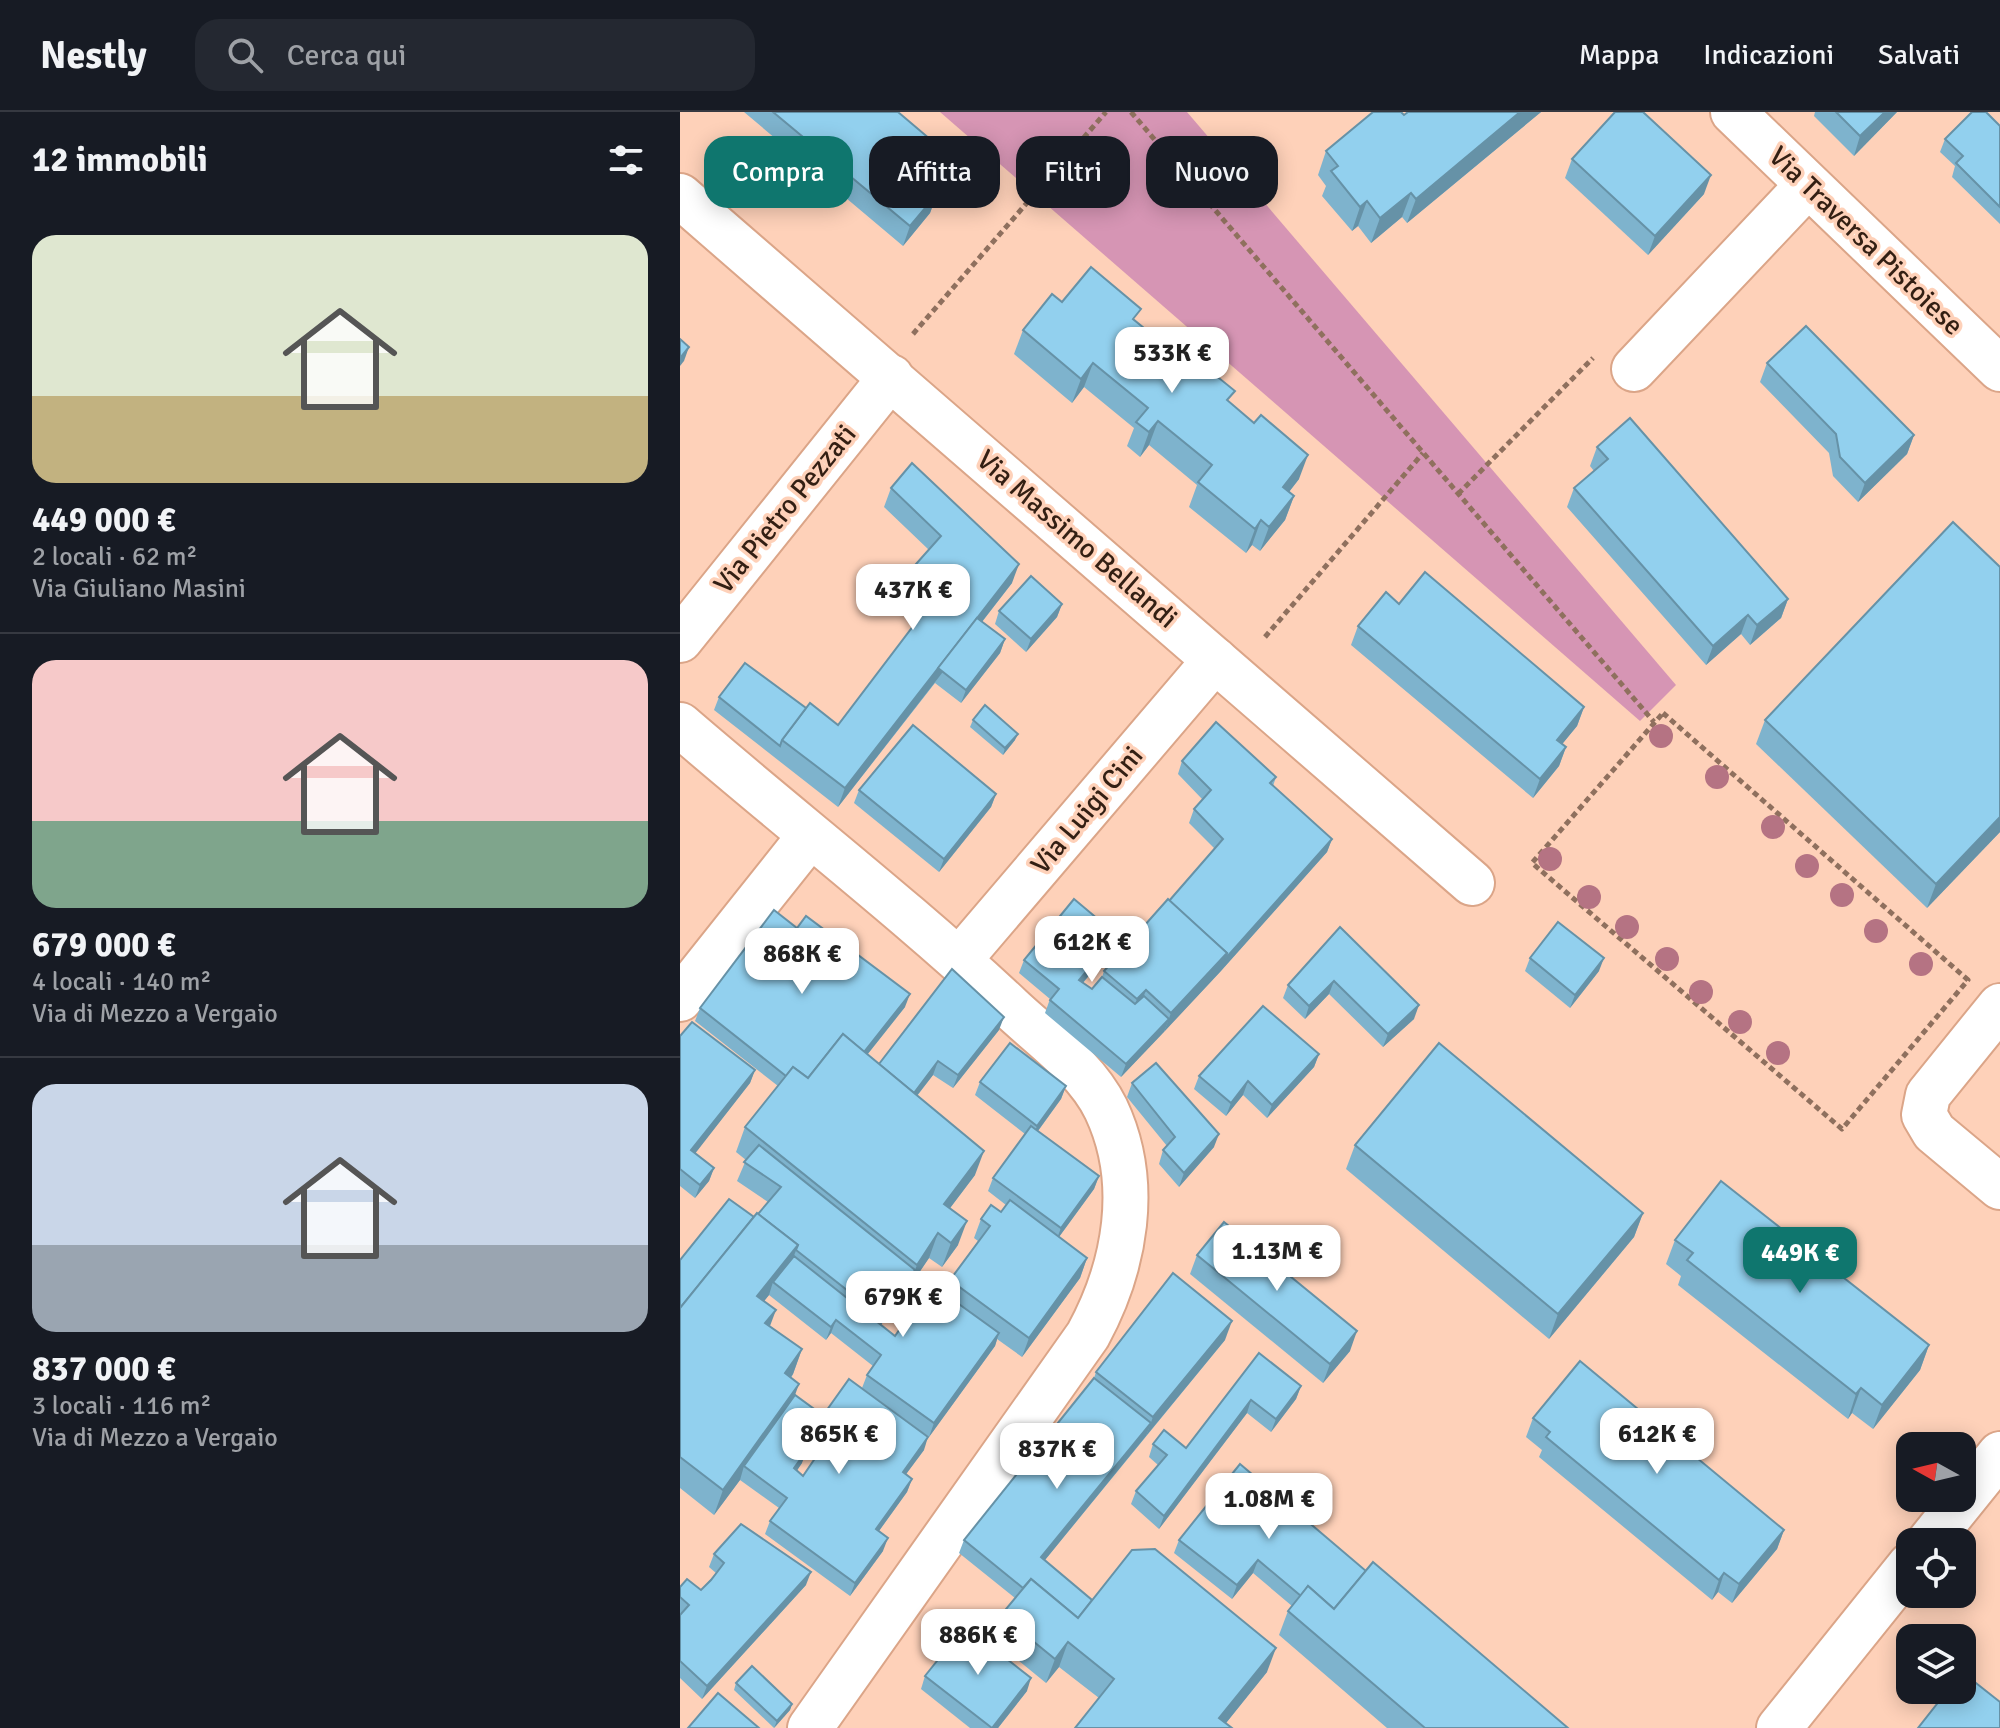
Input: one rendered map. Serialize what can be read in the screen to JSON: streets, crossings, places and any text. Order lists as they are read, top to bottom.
{
  "streets": {
    "street": [
      "Via Traversa Pistoiese",
      "Via Pietro Pezzati",
      "Via Massimo Bellandi",
      "Via Luigi Cini"
    ]
  },
  "crossings": [
    ["Via Pietro Pezzati", "Via Massimo Bellandi"],
    ["Via Massimo Bellandi", "Via Luigi Cini"]
  ],
  "north": "left",
  "page": {
    "header": "Nestly",
    "search": "Cerca qui",
    "nav": ["Mappa", "Indicazioni", "Salvati"],
    "heading": "12 immobili",
    "chip": [
      "Compra",
      "Affitta",
      "Filtri",
      "Nuovo"
    ],
    "list": [
      {
        "name": "449 000 €",
        "note": "2 locali · 62 m² · Via Giuliano Masini"
      },
      {
        "name": "679 000 €",
        "note": "4 locali · 140 m² · Via di Mezzo a Vergaio"
      },
      {
        "name": "837 000 €",
        "note": "3 locali · 116 m² · Via di Mezzo a Vergaio"
      }
    ],
    "price": [
      "533K €",
      "437K €",
      "612K €",
      "868K €",
      "1.13M €",
      "449K €",
      "679K €",
      "865K €",
      "612K €",
      "837K €",
      "1.08M €",
      "886K €"
    ]
  }
}
